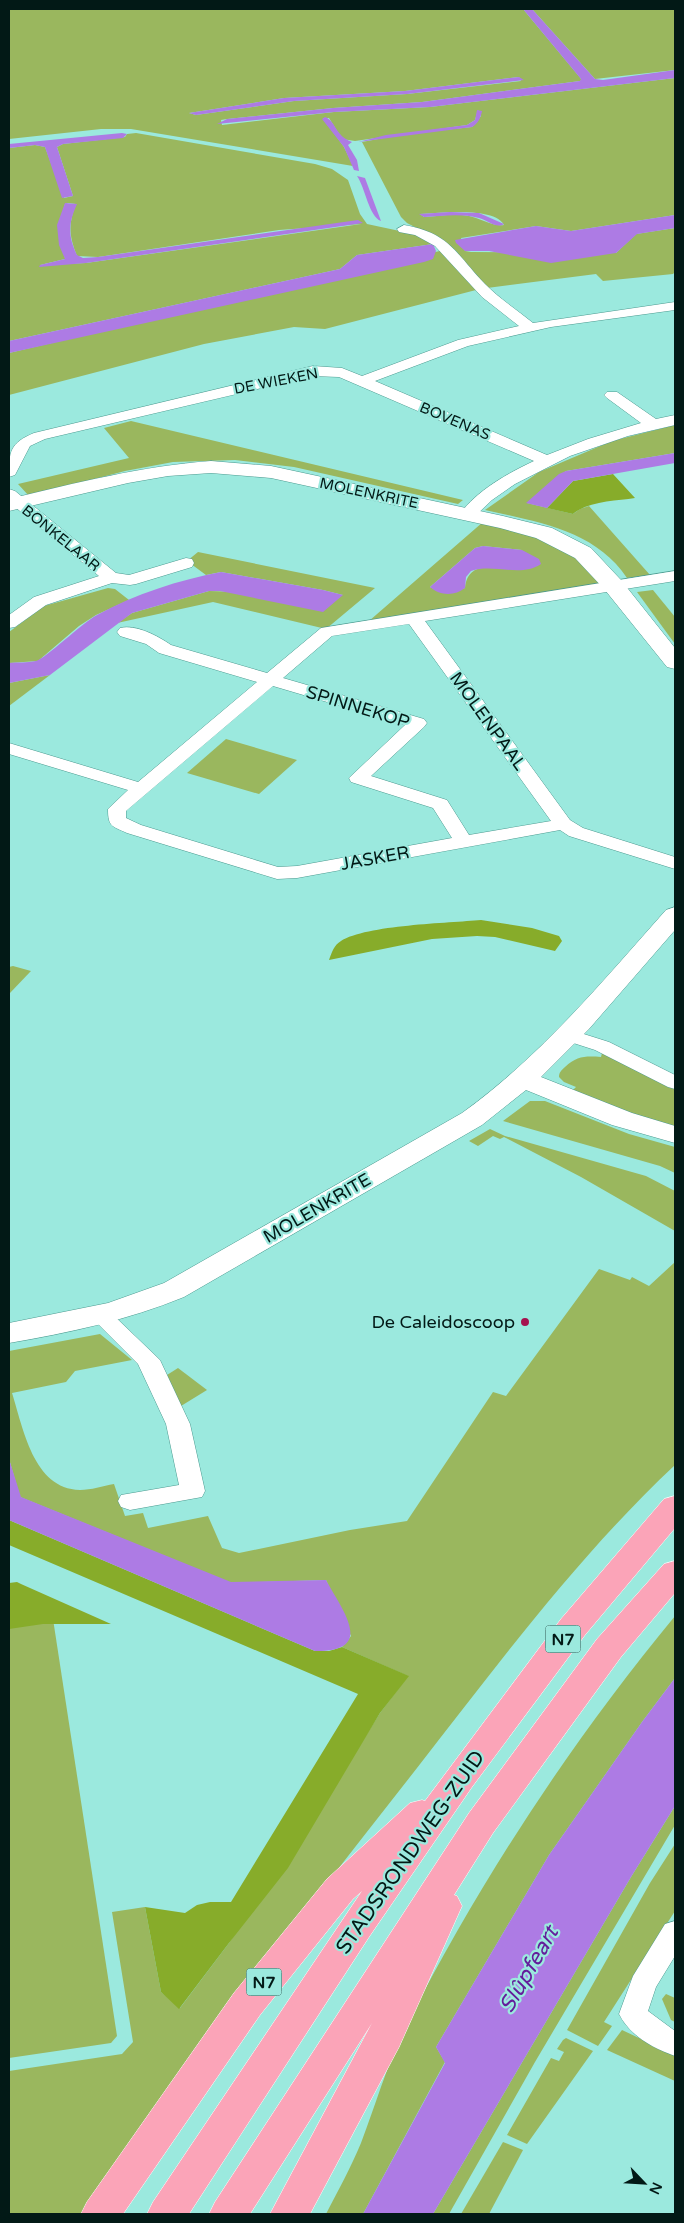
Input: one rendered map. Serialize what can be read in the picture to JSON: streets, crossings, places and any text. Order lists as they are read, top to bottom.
{
  "streets": {
    "highway": ["N7", "STADSRONDWEG-ZUID"],
    "street": [
      "DE WIEKEN",
      "BOVENAS",
      "MOLENKRITE",
      "BONKELAAR",
      "SPINNEKOP",
      "MOLENPAAL",
      "JASKER"
    ]
  },
  "crossings": [
    ["DE WIEKEN", "BOVENAS"],
    ["MOLENKRITE", "BONKELAAR"],
    ["MOLENKRITE", "JASKER"],
    ["SPINNEKOP", "JASKER"],
    ["MOLENPAAL", "JASKER"],
    ["N7", "STADSRONDWEG-ZUID"]
  ],
  "water": ["Slûpfeart"],
  "places": ["De Caleidoscoop"],
  "north": "bottom right"
}
